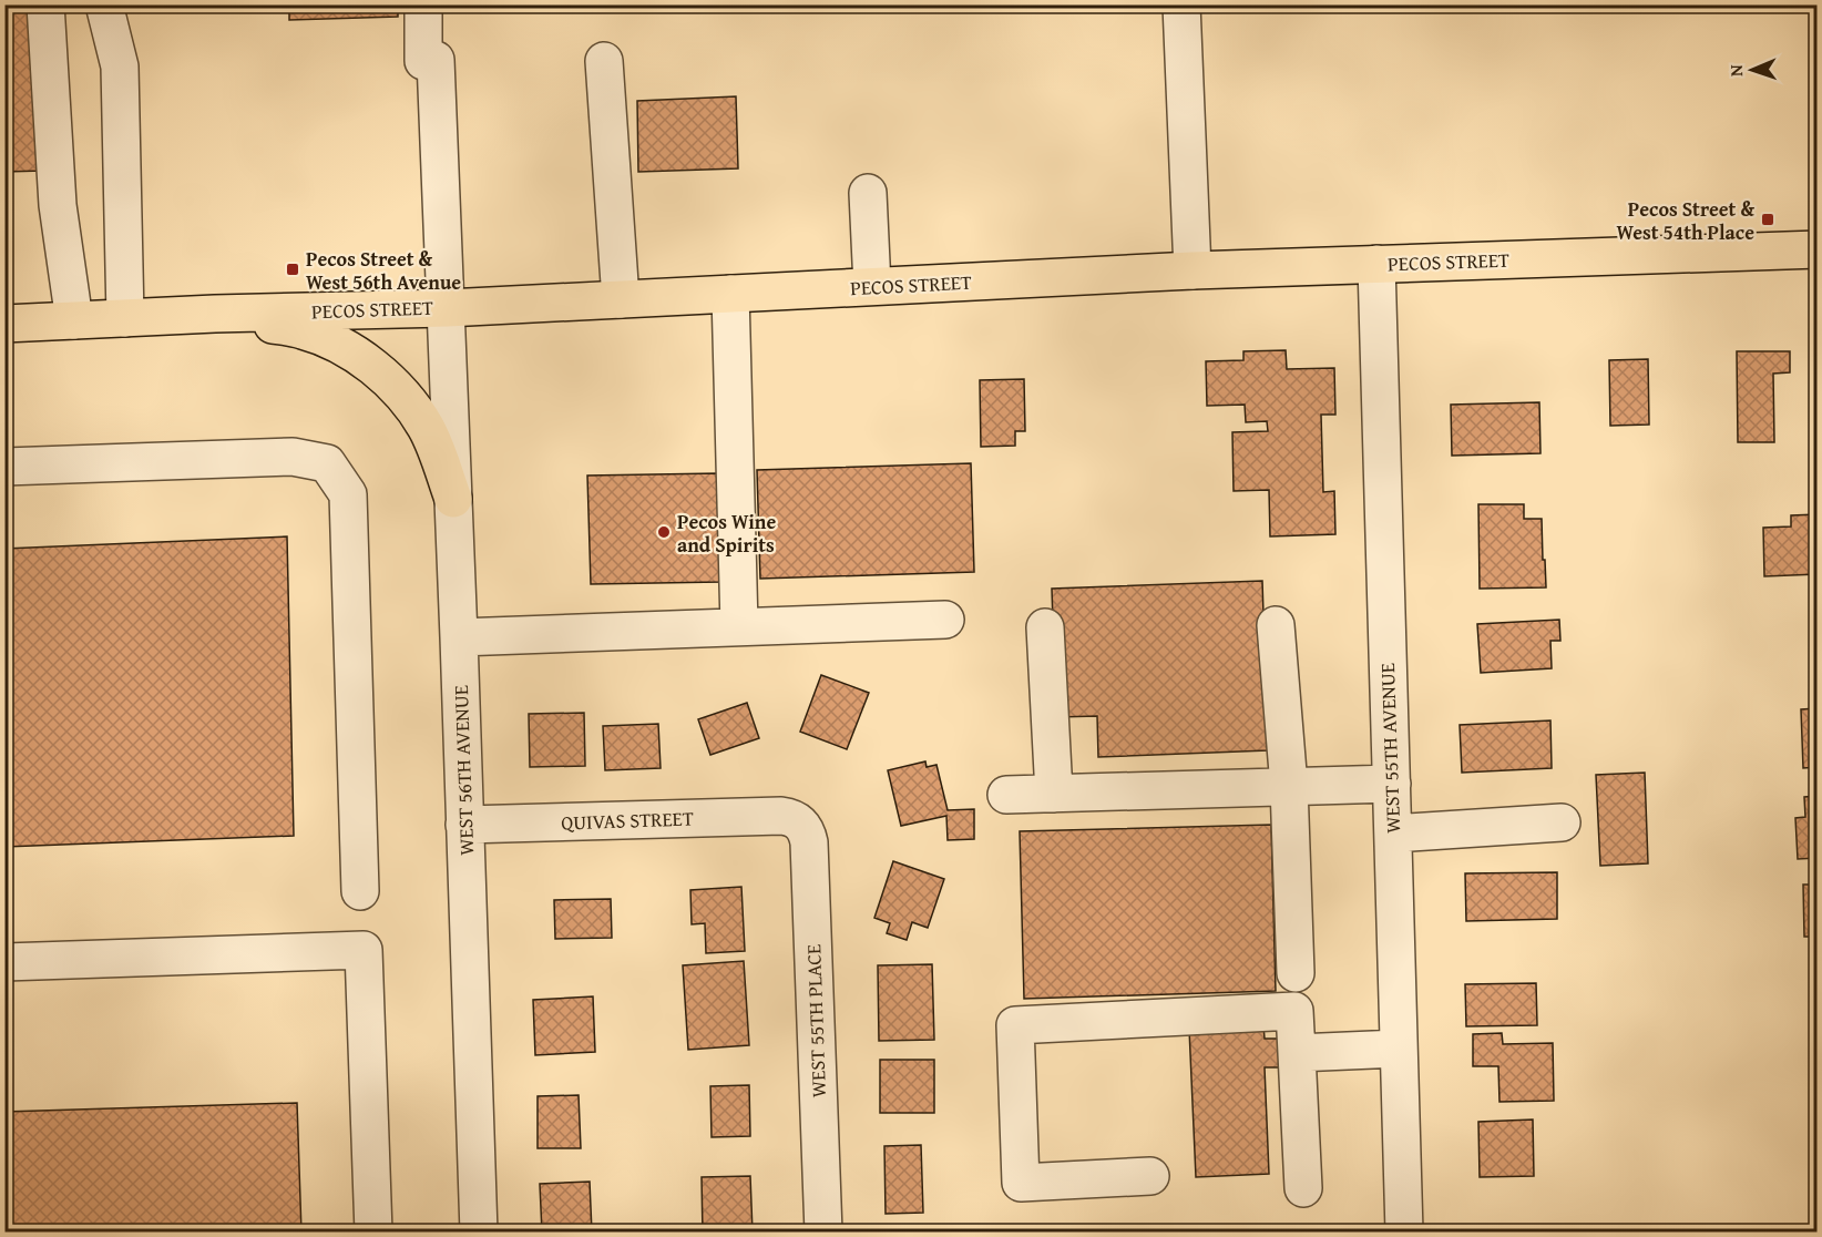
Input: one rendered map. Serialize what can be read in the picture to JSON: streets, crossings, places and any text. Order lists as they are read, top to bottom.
{
  "streets": {
    "main road": ["PECOS STREET"],
    "street": [
      "WEST 55TH AVENUE",
      "WEST 56TH AVENUE",
      "QUIVAS STREET",
      "WEST 55TH PLACE"
    ]
  },
  "crossings": [
    ["PECOS STREET", "WEST 55TH AVENUE"],
    ["PECOS STREET", "WEST 56TH AVENUE"],
    ["WEST 56TH AVENUE", "QUIVAS STREET"],
    ["QUIVAS STREET", "WEST 55TH PLACE"]
  ],
  "places": {
    "transit": ["Pecos Street & West 54th Place", "Pecos Street & West 56th Avenue"],
    "other": ["Pecos Wine and Spirits"]
  },
  "north": "left"
}
